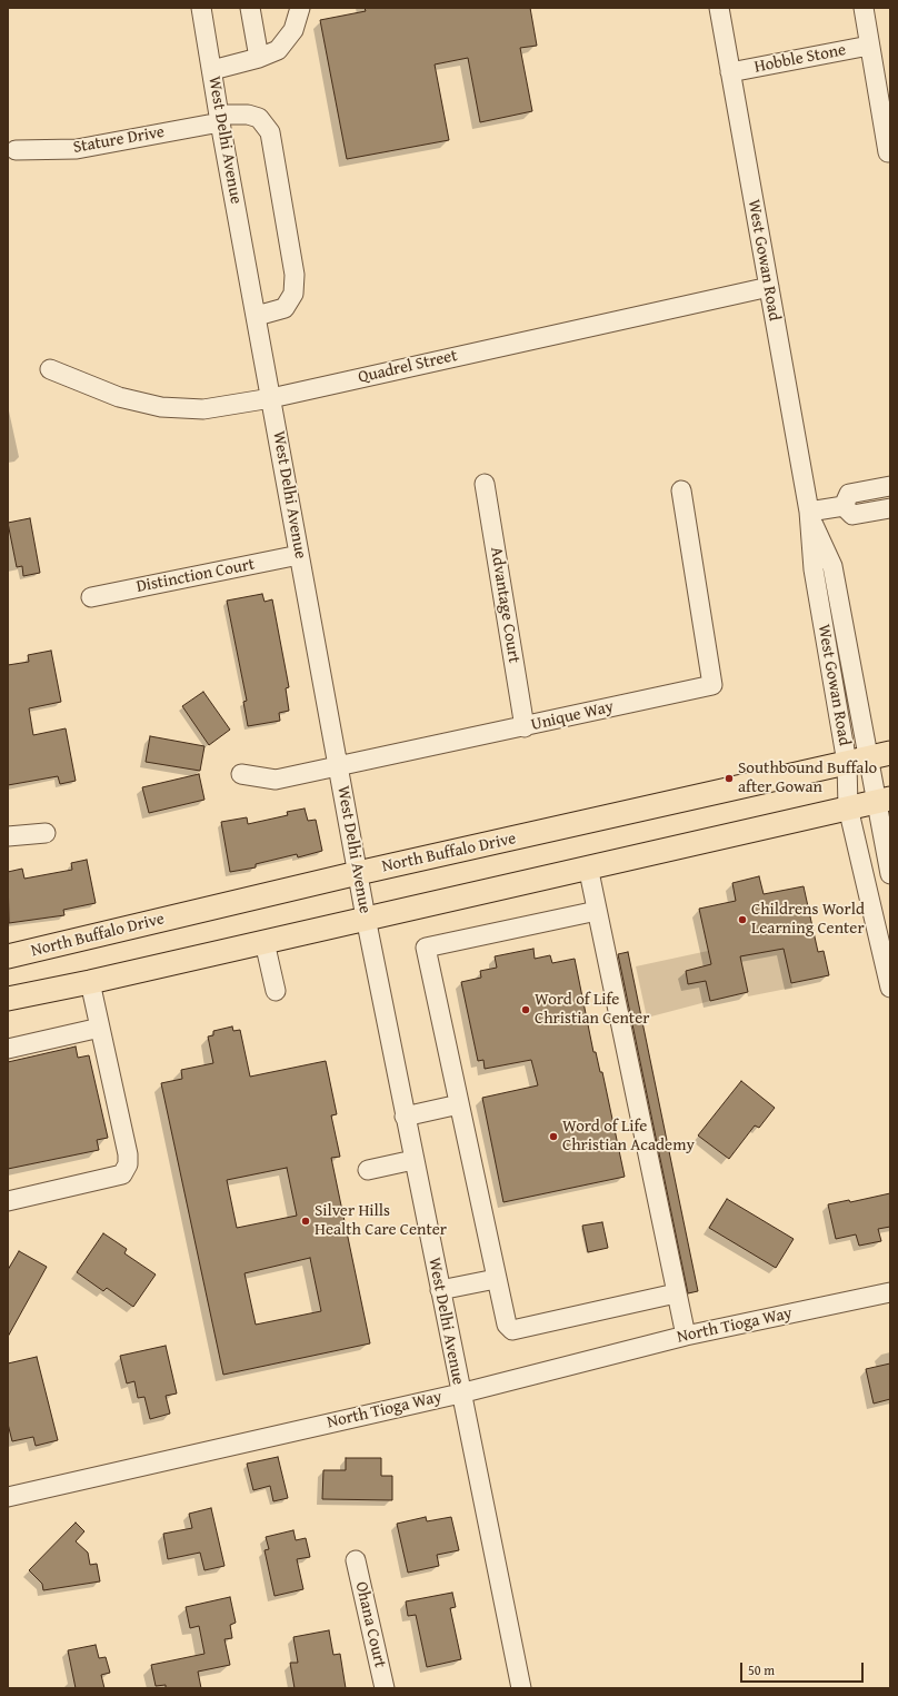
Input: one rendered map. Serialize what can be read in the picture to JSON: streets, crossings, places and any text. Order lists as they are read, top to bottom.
{
  "streets": {
    "main road": ["North Buffalo Drive"],
    "street": [
      "Hobble Stone",
      "Stature Drive",
      "West Delhi Avenue",
      "West Gowan Road",
      "Quadrel Street",
      "Distinction Court",
      "Advantage Court",
      "Unique Way",
      "North Tioga Way",
      "Ohana Court"
    ]
  },
  "crossings": [
    ["Hobble Stone", "West Gowan Road"],
    ["Stature Drive", "West Delhi Avenue"],
    ["West Delhi Avenue", "Quadrel Street"],
    ["West Delhi Avenue", "Distinction Court"],
    ["West Delhi Avenue", "Unique Way"],
    ["West Delhi Avenue", "North Buffalo Drive"],
    ["West Delhi Avenue", "North Tioga Way"],
    ["West Gowan Road", "Quadrel Street"],
    ["West Gowan Road", "North Buffalo Drive"],
    ["Advantage Court", "Unique Way"]
  ],
  "places": [
    "Southbound Buffalo after Gowan",
    "Childrens World Learning Center",
    "Word of Life Christian Center",
    "Word of Life Christian Academy",
    "Silver Hills Health Care Center"
  ],
  "scale_bar": "50 m"
}
